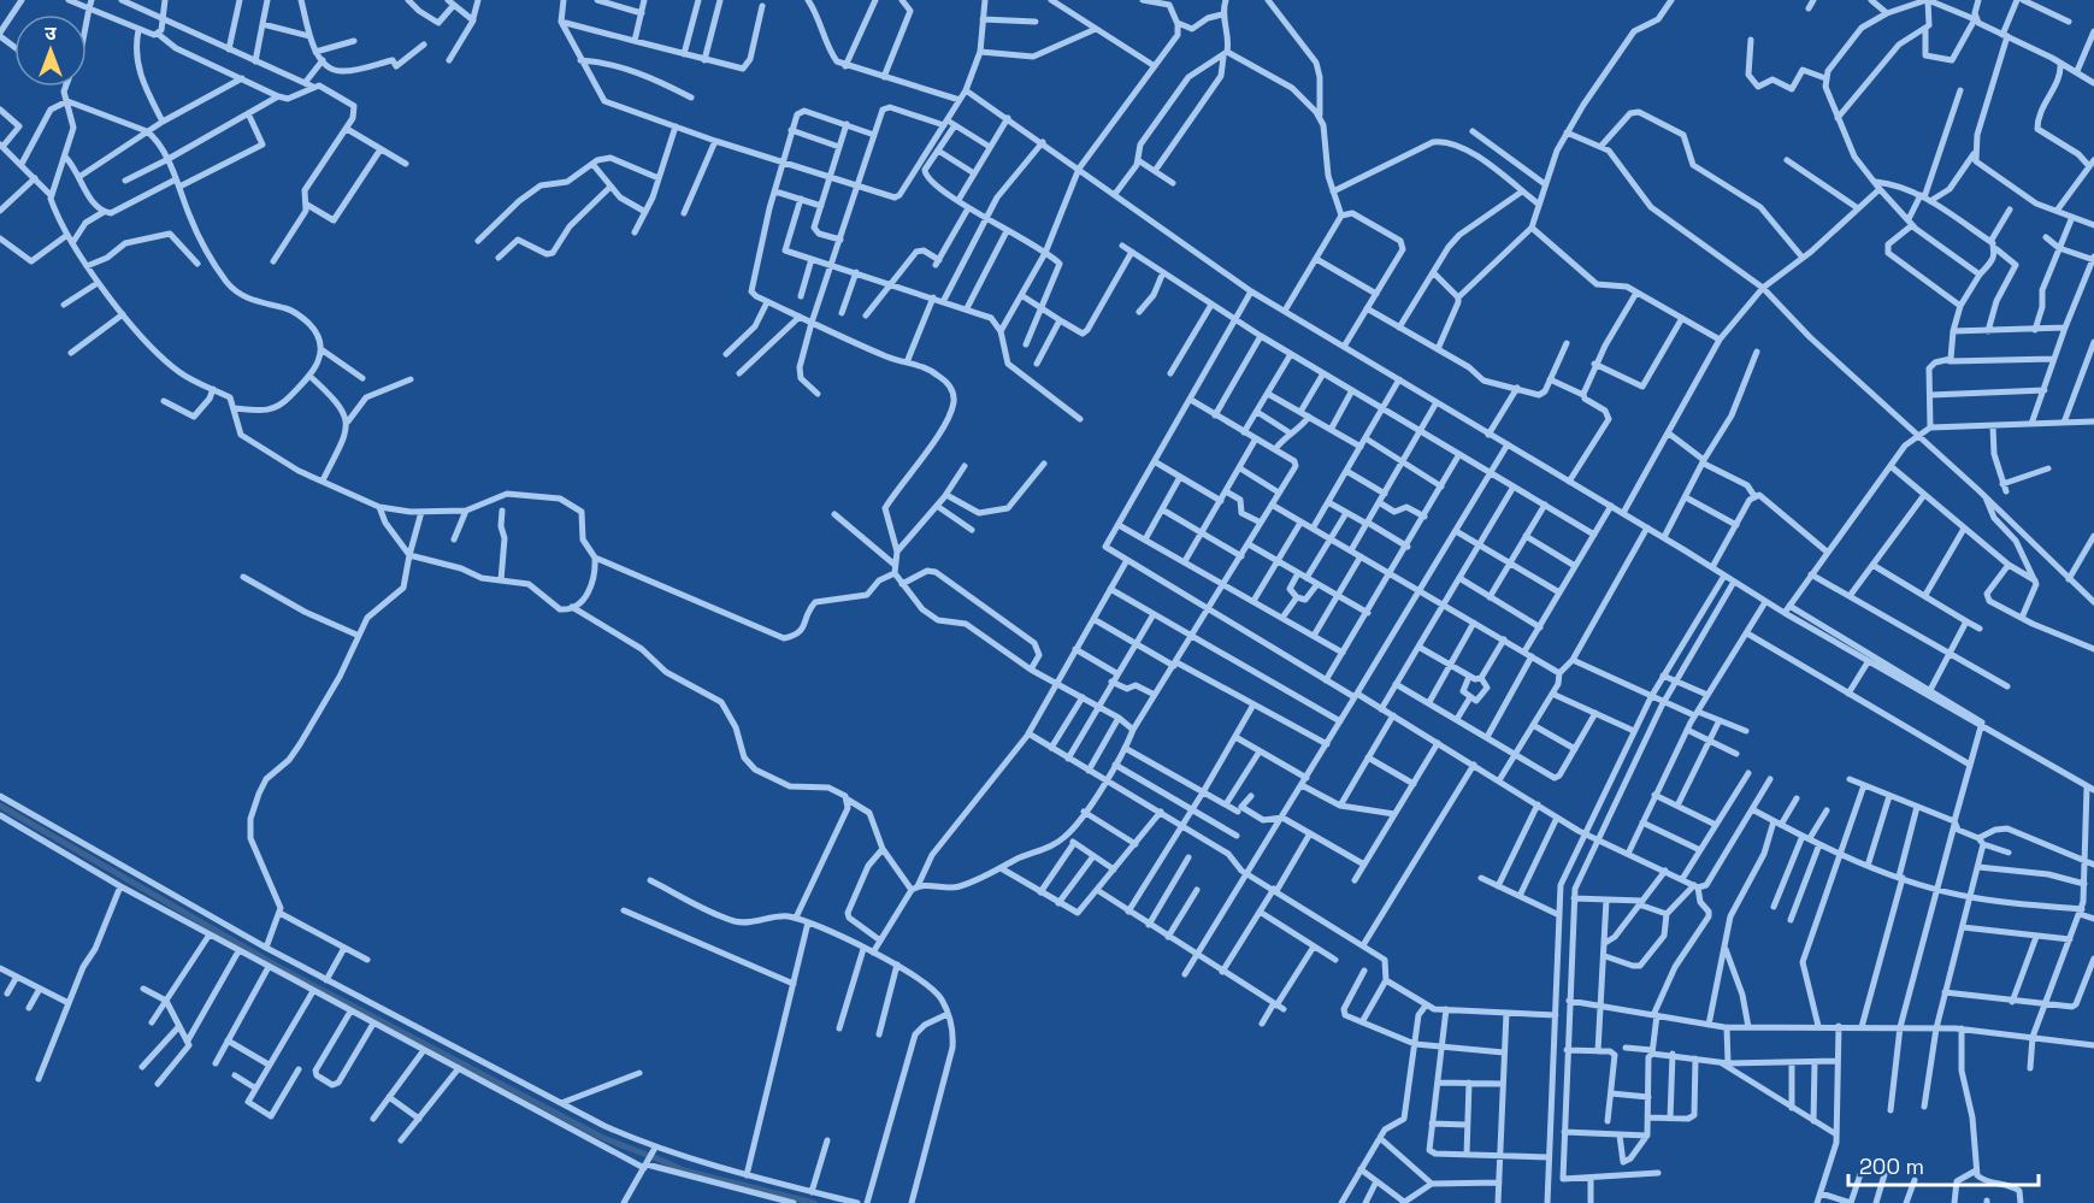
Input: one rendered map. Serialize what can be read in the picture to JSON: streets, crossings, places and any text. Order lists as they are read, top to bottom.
{
  "scale_bar": "200 m",
  "north": "top"
}
